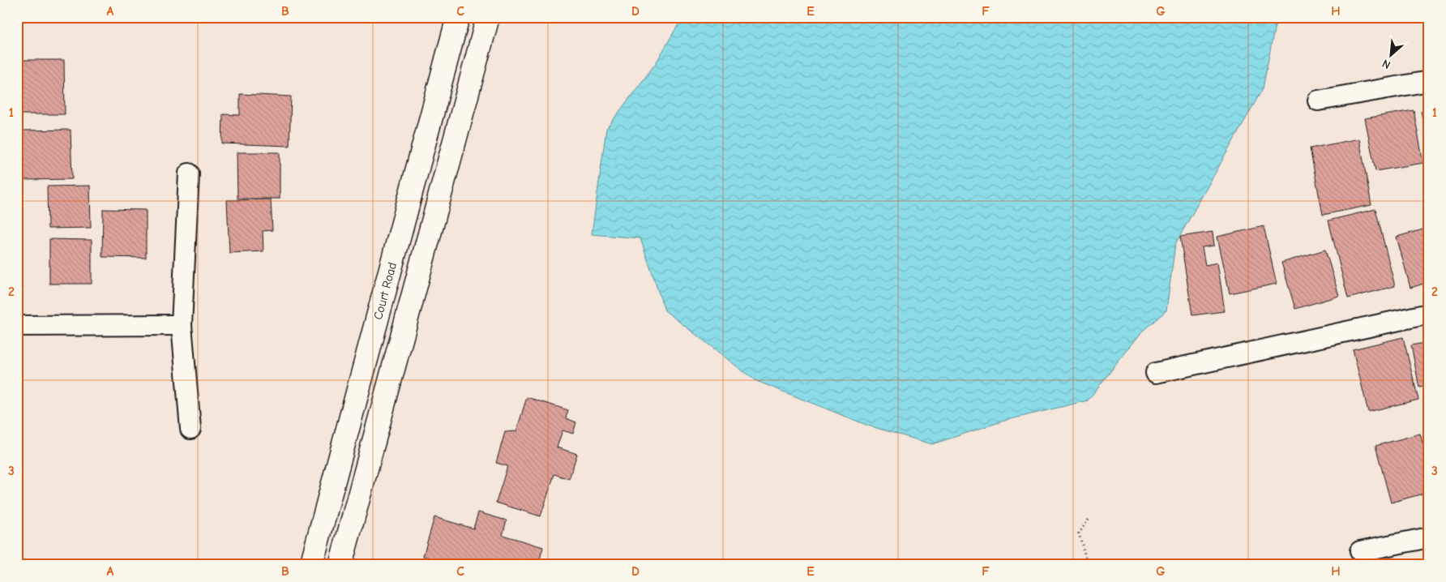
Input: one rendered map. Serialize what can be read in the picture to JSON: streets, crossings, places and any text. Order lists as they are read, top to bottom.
{
  "streets": {
    "main road": ["Court Road"]
  },
  "north": "bottom left",
  "grid": {
    "columns": [
      "A",
      "B",
      "C",
      "D",
      "E",
      "F",
      "G",
      "H"
    ],
    "rows": ["1", "2", "3"]
  }
}
